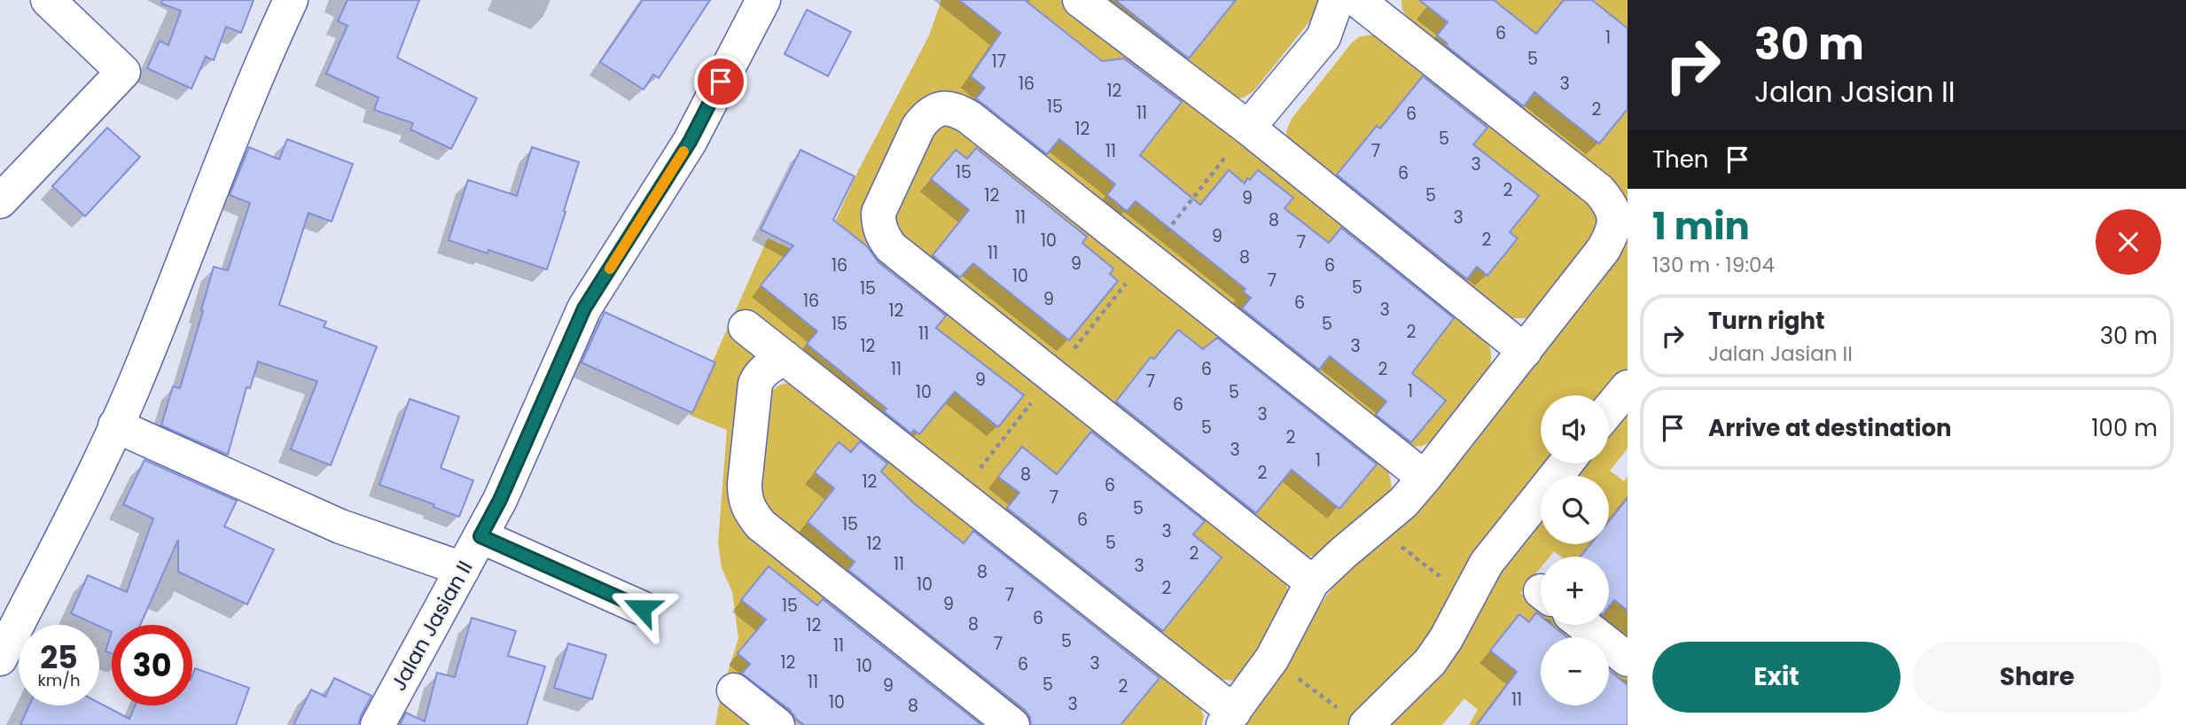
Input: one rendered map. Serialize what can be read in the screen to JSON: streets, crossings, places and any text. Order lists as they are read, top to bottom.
{
  "streets": {
    "street": ["Jalan Jasian II"]
  },
  "house_numbers": [
    "6",
    "1",
    "5",
    "17",
    "16",
    "3",
    "12",
    "15",
    "2",
    "11",
    "6",
    "12",
    "5",
    "11",
    "7",
    "3",
    "15",
    "6",
    "2",
    "12",
    "5",
    "9",
    "11",
    "3",
    "8",
    "9",
    "2",
    "10",
    "7",
    "11",
    "8",
    "9",
    "16",
    "6",
    "10",
    "7",
    "5",
    "15",
    "9",
    "16",
    "6",
    "3",
    "12",
    "15",
    "5",
    "2",
    "11",
    "12",
    "3",
    "11",
    "6",
    "2",
    "9",
    "7",
    "1",
    "10",
    "5",
    "6",
    "3",
    "5",
    "2",
    "3",
    "1",
    "2",
    "8",
    "12",
    "6",
    "7",
    "5",
    "6",
    "15",
    "3",
    "5",
    "12",
    "2",
    "11",
    "3",
    "8",
    "10",
    "2",
    "7",
    "9",
    "15",
    "6",
    "8",
    "12",
    "5",
    "7",
    "11",
    "12",
    "3",
    "6",
    "10",
    "11",
    "5",
    "9",
    "2",
    "11",
    "10",
    "3",
    "8"
  ],
  "page": {
    "turn": ["30 m", "Jalan Jasian II"],
    "then": "Then",
    "heading": ["1 min", "130 m · 19:04"],
    "list": [
      {
        "name": "Turn right",
        "note": "Jalan Jasian II",
        "value": "30 m"
      },
      {
        "name": "Arrive at destination",
        "value": "100 m"
      }
    ],
    "map_buttons": ["+", "−"],
    "speed": "25 km/h",
    "limit": "30",
    "buttons": ["Exit", "Share"]
  }
}
